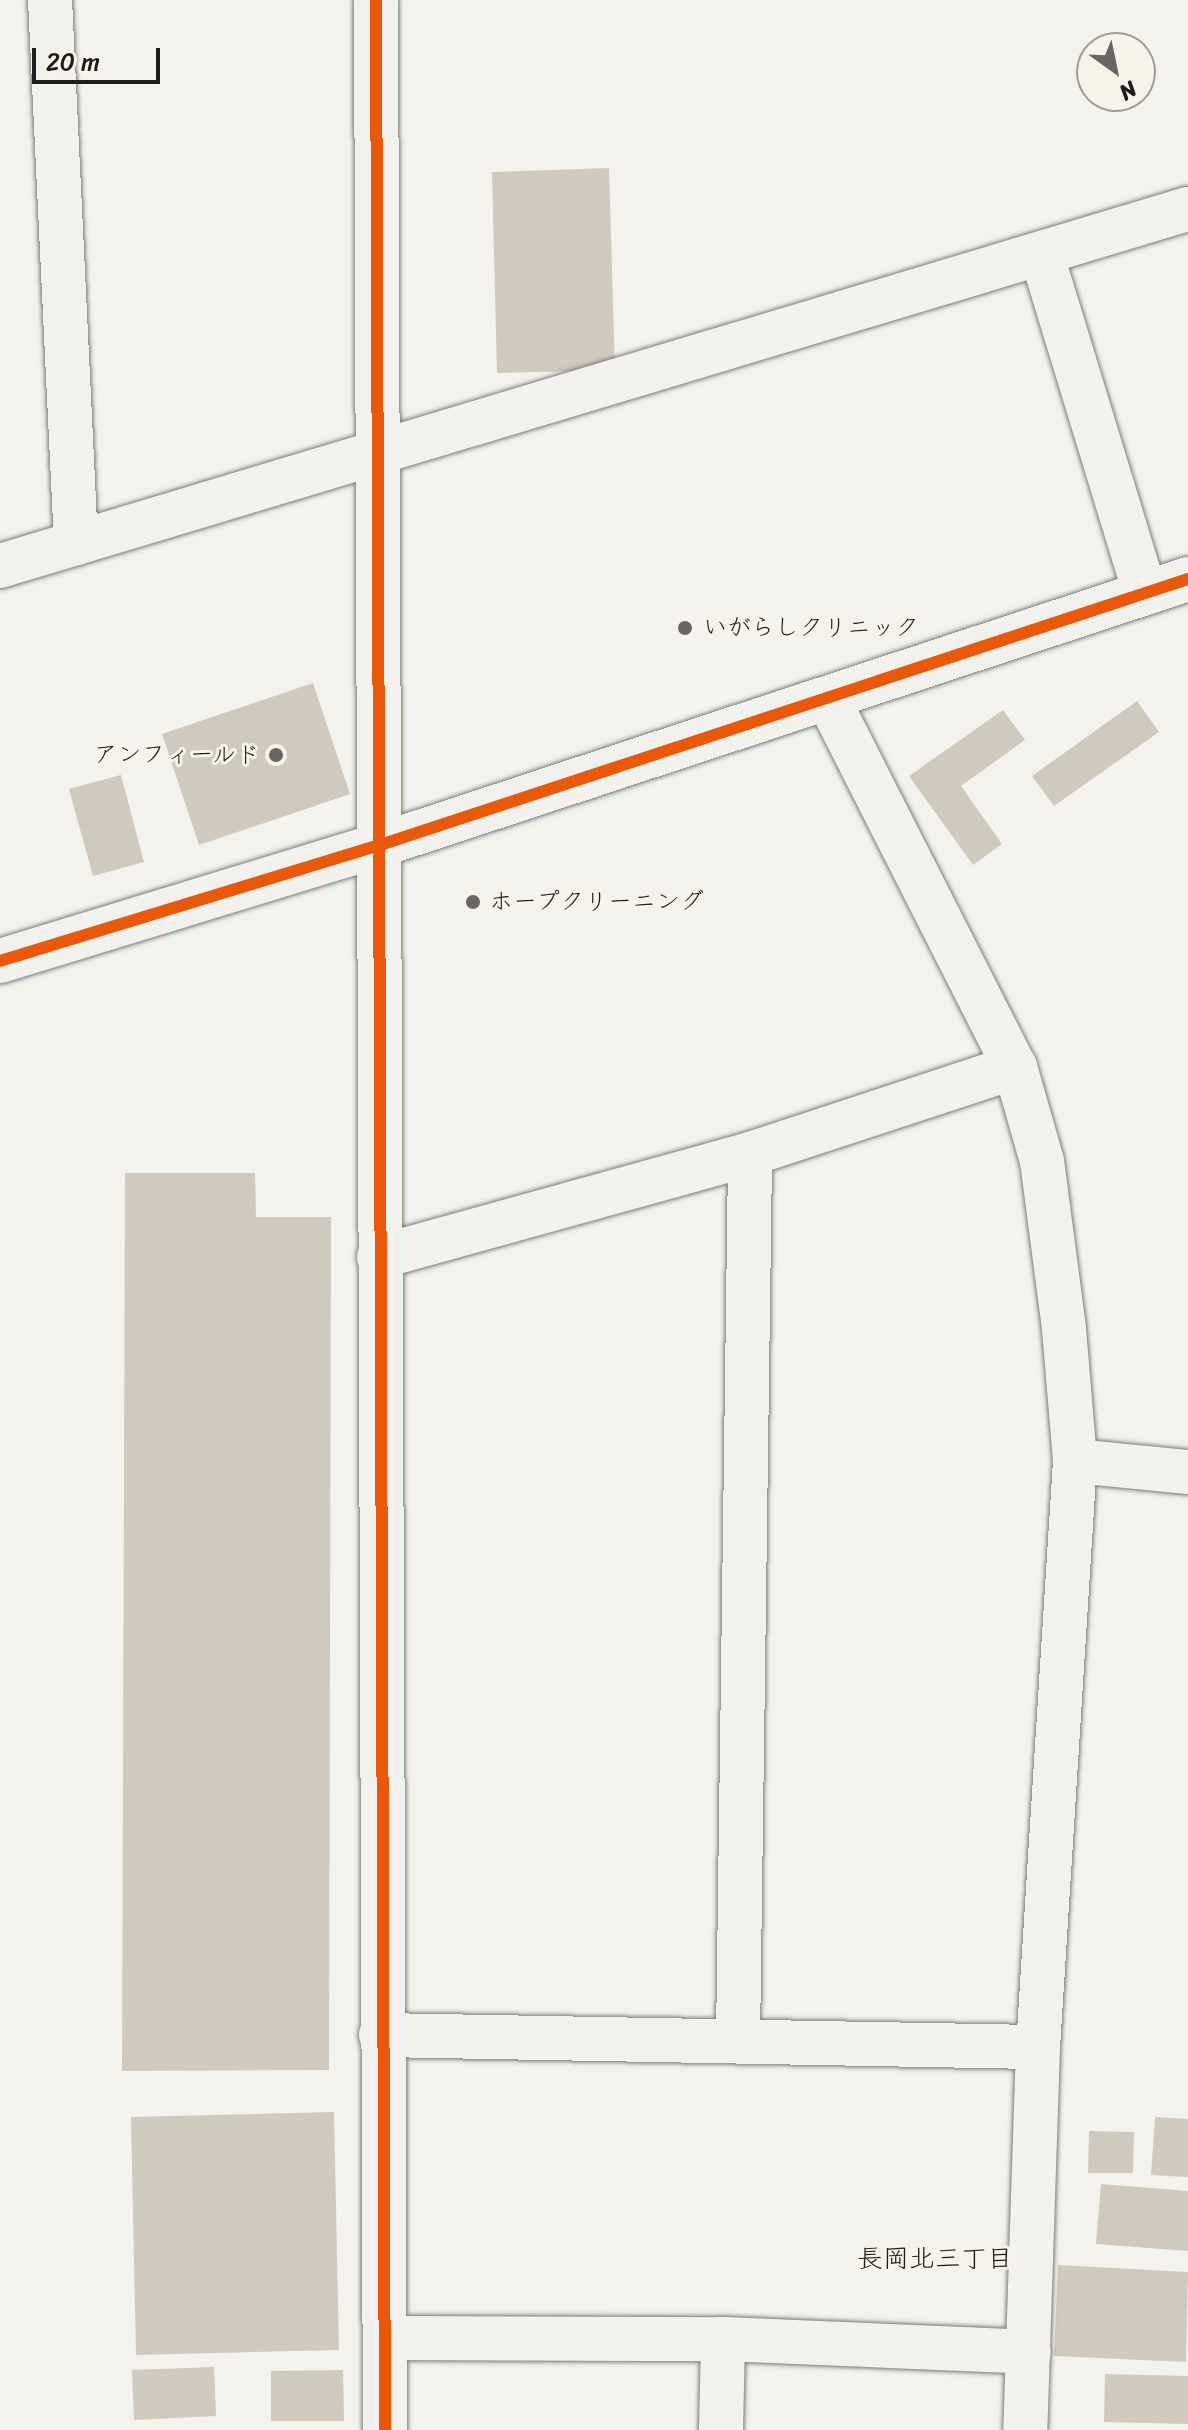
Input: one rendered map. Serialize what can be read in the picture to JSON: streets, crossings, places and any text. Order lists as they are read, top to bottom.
{
  "districts": ["長岡北三丁目"],
  "places": ["いがらしクリニック", "アンフィールド", "ホープクリーニング"],
  "scale_bar": "20 m",
  "north": "bottom right"
}
